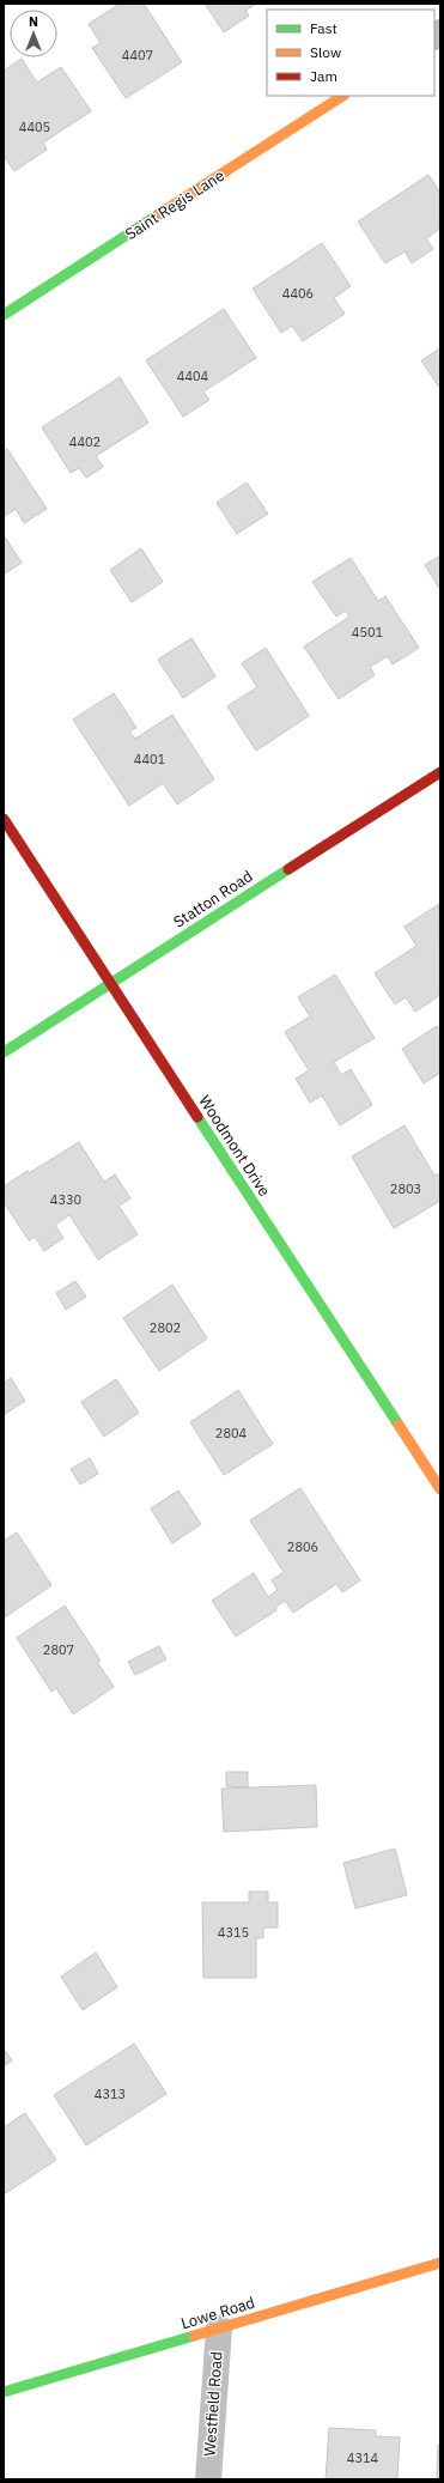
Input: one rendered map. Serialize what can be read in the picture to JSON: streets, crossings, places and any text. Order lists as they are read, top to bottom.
{
  "streets": {
    "street": [
      "Saint Regis Lane",
      "Statton Road",
      "Woodmont Drive",
      "Lowe Road",
      "Westfield Road"
    ]
  },
  "crossings": [
    ["Statton Road", "Woodmont Drive"],
    ["Lowe Road", "Westfield Road"]
  ],
  "house_numbers": [
    "4407",
    "4405",
    "4406",
    "4404",
    "4402",
    "4501",
    "4401",
    "2803",
    "4330",
    "2802",
    "2804",
    "2806",
    "2807",
    "4315",
    "4313",
    "4314"
  ],
  "legend": ["Fast", "Slow", "Jam"],
  "north": "top"
}
